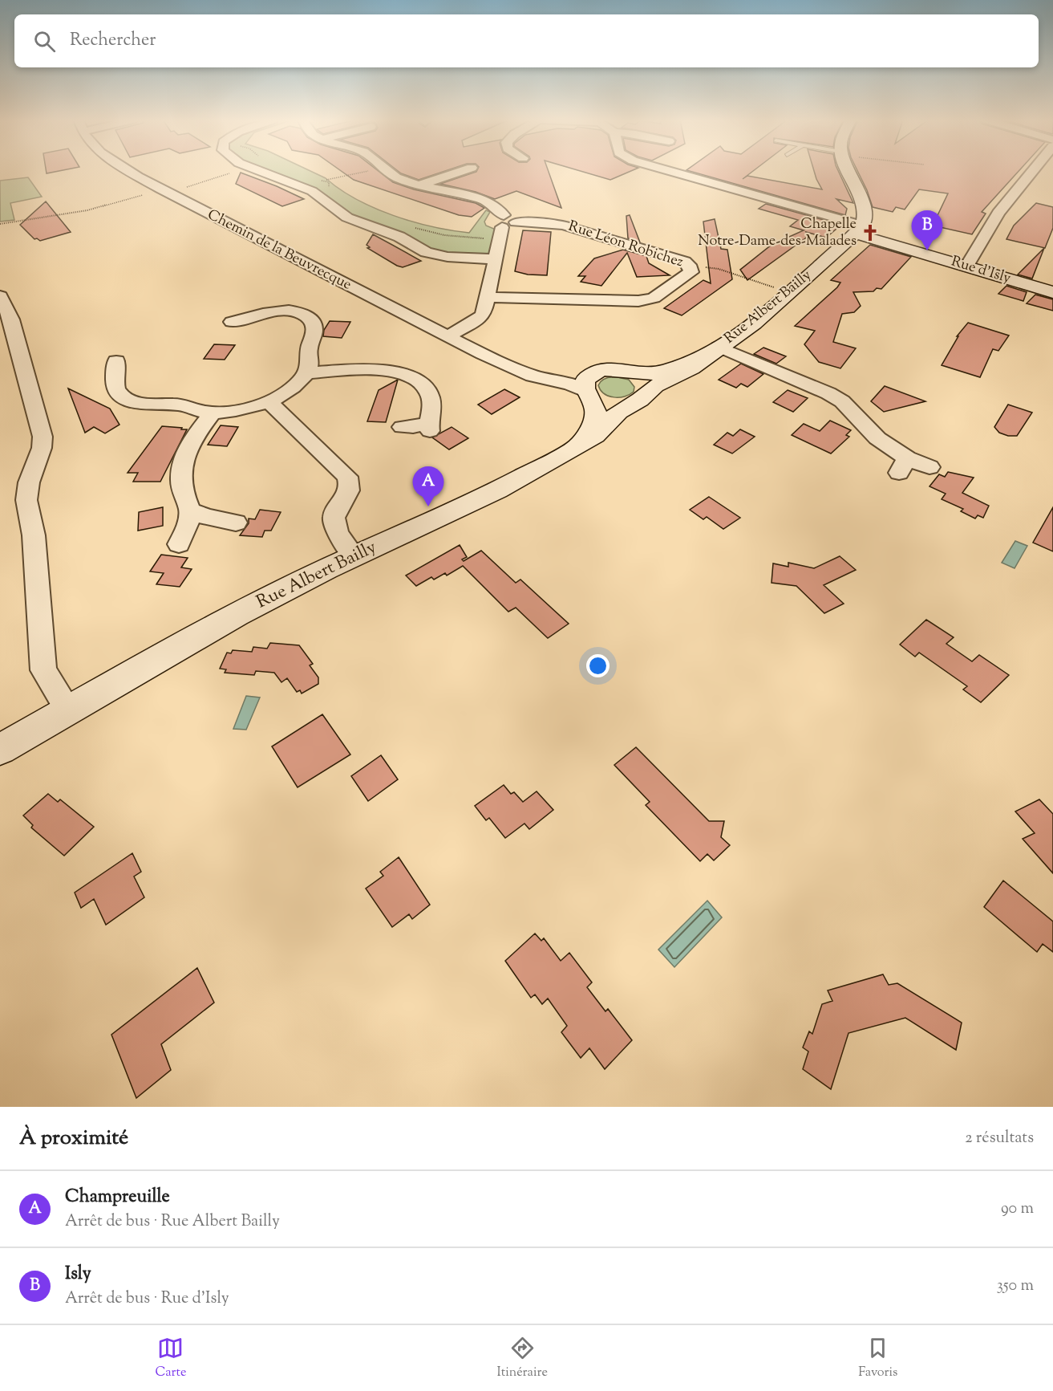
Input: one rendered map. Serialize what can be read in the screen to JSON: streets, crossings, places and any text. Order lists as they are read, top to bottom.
{
  "streets": {
    "main road": ["Rue d'Isly", "Rue Albert Bailly"],
    "street": ["Rue Léon Robichez", "Chemin de la Beuvrecque"]
  },
  "crossings": [
    ["Rue d'Isly", "Rue Albert Bailly"]
  ],
  "places": {
    "church": ["Chapelle Notre-Dame-des-Malades"]
  },
  "page": {
    "search": "Rechercher",
    "pins": ["B", "A"],
    "heading": ["À proximité", "2 résultats"],
    "list": [
      {
        "mark": "A",
        "name": "Champreuille",
        "note": "Arrêt de bus · Rue Albert Bailly",
        "value": "90 m"
      },
      {
        "mark": "B",
        "name": "Isly",
        "note": "Arrêt de bus · Rue d'Isly",
        "value": "350 m"
      }
    ],
    "nav": ["Carte", "Itinéraire", "Favoris"]
  }
}
